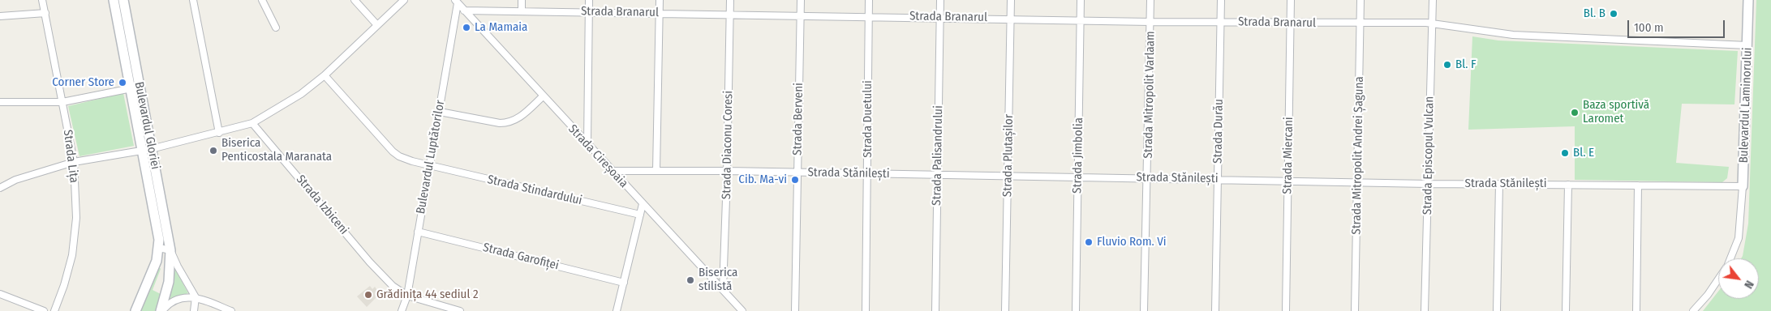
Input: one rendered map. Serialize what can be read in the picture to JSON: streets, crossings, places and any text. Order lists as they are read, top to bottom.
{
  "streets": {
    "street": [
      "Strada Branarul",
      "Strada Mitropolit Varlaam",
      "Bulevardul Laminorului",
      "Strada Berveni",
      "Strada Duetului",
      "Bulevardul Gloriei",
      "Strada Durău",
      "Strada Diaconu Coresi",
      "Strada Palisandrului",
      "Strada Plutașilor",
      "Strada Jimbolia",
      "Strada Miercani",
      "Strada Mitropolit Andrei Șaguna",
      "Strada Episcopul Vulcan",
      "Strada Lița",
      "Strada Cireșoaia",
      "Bulevardul Luptătorilor",
      "Strada Stănilești",
      "Strada Stindardului",
      "Strada Izbiceni",
      "Strada Garofiței"
    ]
  },
  "crossings": [
    ["Strada Branarul", "Strada Mitropolit Varlaam"],
    ["Strada Branarul", "Bulevardul Laminorului"],
    ["Strada Branarul", "Strada Berveni"],
    ["Strada Branarul", "Strada Duetului"],
    ["Strada Branarul", "Strada Durău"],
    ["Strada Branarul", "Strada Diaconu Coresi"],
    ["Strada Branarul", "Strada Palisandrului"],
    ["Strada Branarul", "Strada Plutașilor"],
    ["Strada Branarul", "Strada Jimbolia"],
    ["Strada Branarul", "Strada Miercani"],
    ["Strada Branarul", "Strada Mitropolit Andrei Șaguna"],
    ["Strada Branarul", "Strada Episcopul Vulcan"],
    ["Strada Branarul", "Strada Cireșoaia"],
    ["Strada Mitropolit Varlaam", "Strada Stănilești"],
    ["Bulevardul Laminorului", "Strada Stănilești"],
    ["Strada Berveni", "Strada Stănilești"],
    ["Strada Duetului", "Strada Stănilești"],
    ["Strada Durău", "Strada Stănilești"],
    ["Strada Diaconu Coresi", "Strada Cireșoaia"],
    ["Strada Diaconu Coresi", "Strada Stănilești"],
    ["Strada Palisandrului", "Strada Stănilești"],
    ["Strada Plutașilor", "Strada Stănilești"],
    ["Strada Jimbolia", "Strada Stănilești"],
    ["Strada Miercani", "Strada Stănilești"],
    ["Strada Mitropolit Andrei Șaguna", "Strada Stănilești"],
    ["Strada Episcopul Vulcan", "Strada Stănilești"],
    ["Strada Cireșoaia", "Bulevardul Luptătorilor"],
    ["Strada Cireșoaia", "Strada Stănilești"],
    ["Bulevardul Luptătorilor", "Strada Stindardului"],
    ["Bulevardul Luptătorilor", "Strada Izbiceni"],
    ["Bulevardul Luptătorilor", "Strada Garofiței"]
  ],
  "places": [
    "Bl. B",
    "La Mamaia",
    "Bl. F",
    "Corner Store",
    "Baza sportivă Laromet",
    "Biserica Penticostala Maranata",
    "Bl. E",
    "Cib. Ma-vi",
    "Fluvio Rom. Vi",
    "Biserica stilistă",
    "Grădinița 44 sediul 2"
  ],
  "scale_bar": "100 m",
  "north": "bottom right"
}
